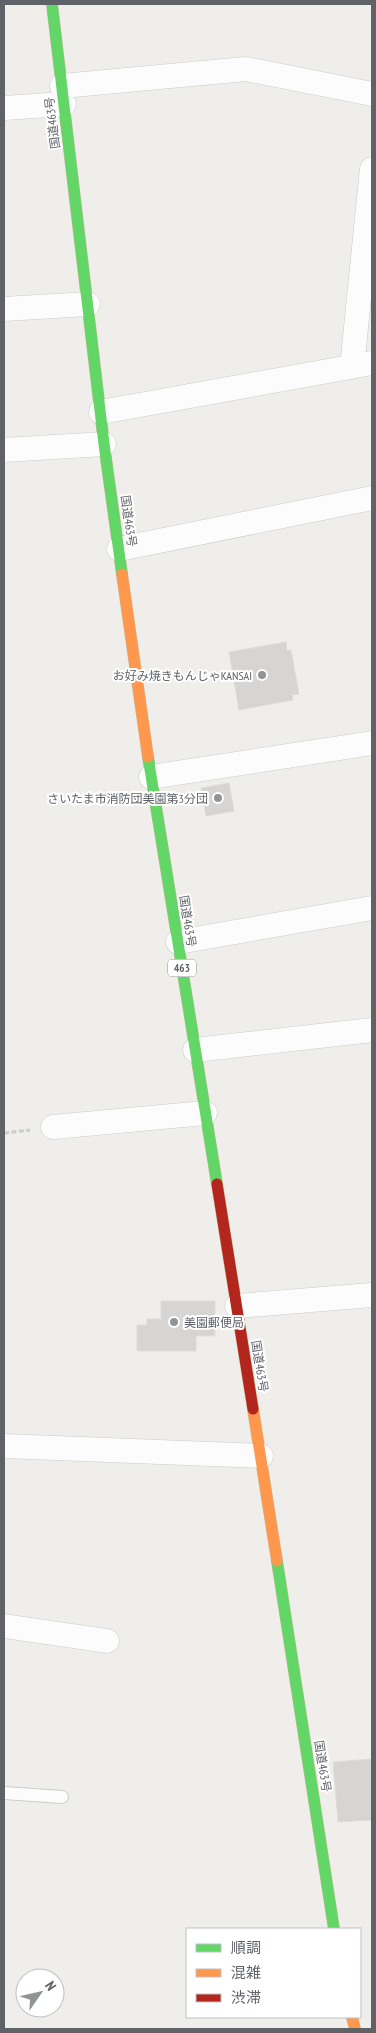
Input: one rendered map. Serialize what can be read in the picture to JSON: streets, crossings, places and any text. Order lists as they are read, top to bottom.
{
  "streets": {
    "highway": ["国道463号", "463"]
  },
  "places": ["お好み焼きもんじゃKANSAI", "さいたま市消防団美園第3分団", "美園郵便局"],
  "legend": ["順調", "混雑", "渋滞"],
  "north": "top right"
}
